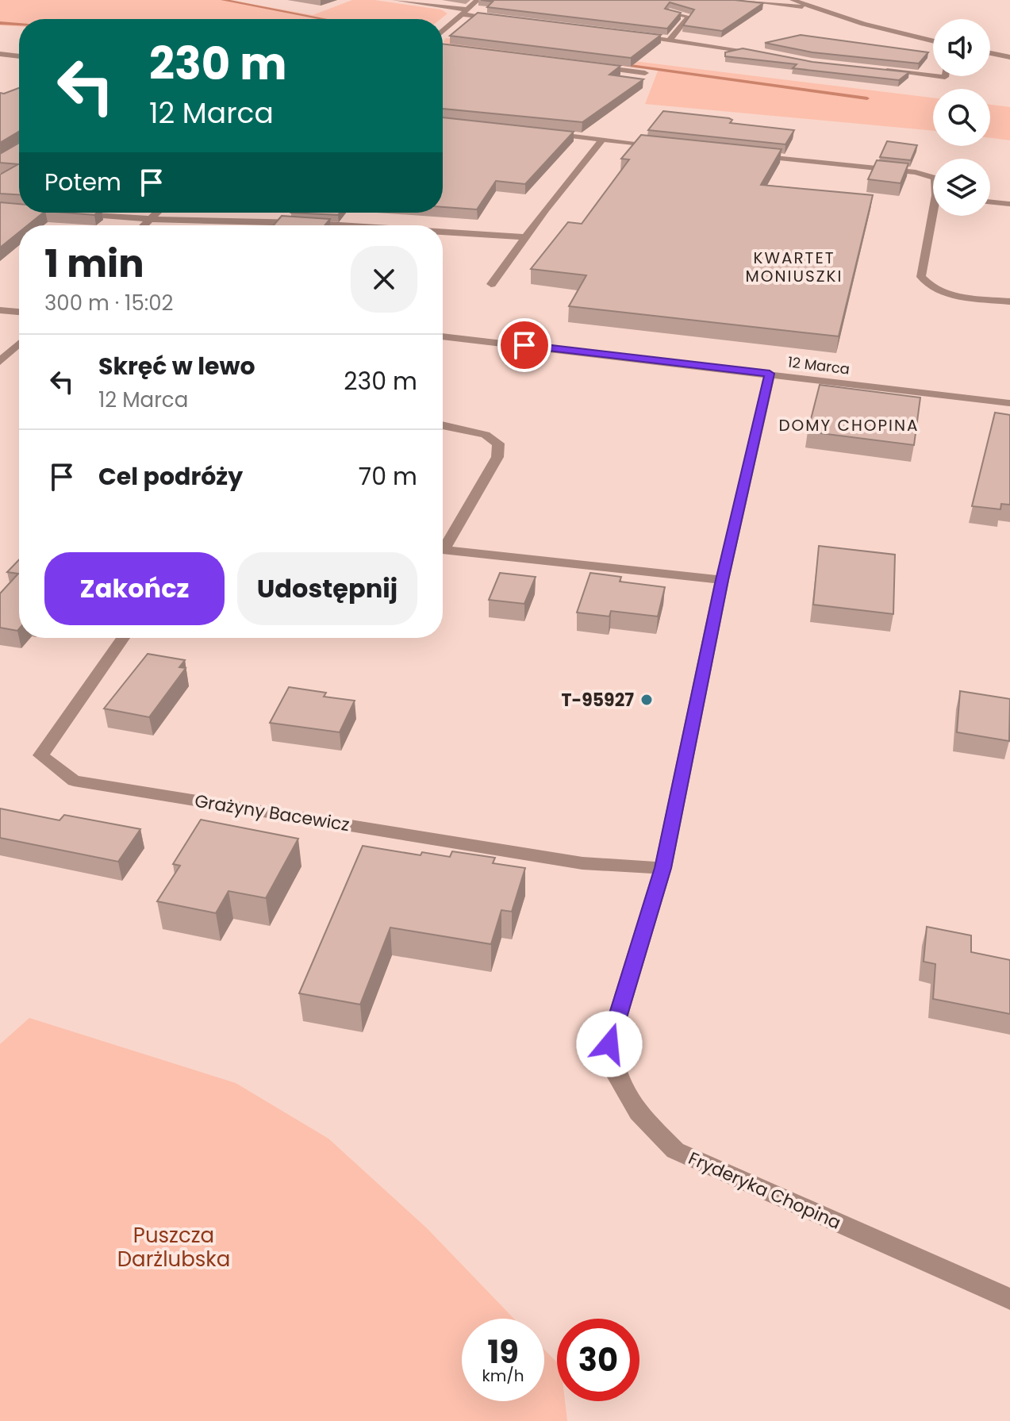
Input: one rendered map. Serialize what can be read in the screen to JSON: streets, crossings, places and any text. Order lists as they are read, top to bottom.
{
  "streets": {
    "street": ["12 Marca", "Grażyny Bacewicz", "Fryderyka Chopina"]
  },
  "crossings": [
    ["12 Marca", "Fryderyka Chopina"],
    ["Grażyny Bacewicz", "Fryderyka Chopina"]
  ],
  "districts": ["KWARTET MONIUSZKI", "DOMY CHOPINA"],
  "parks": ["Puszcza Darżlubska"],
  "places": ["T-95927"],
  "page": {
    "turn": ["230 m", "12 Marca"],
    "then": "Potem",
    "heading": ["1 min", "300 m · 15:02"],
    "list": [
      {
        "name": "Skręć w lewo",
        "note": "12 Marca",
        "value": "230 m"
      },
      {
        "name": "Cel podróży",
        "value": "70 m"
      }
    ],
    "buttons": ["Zakończ", "Udostępnij"],
    "speed": "19 km/h",
    "limit": "30"
  }
}
